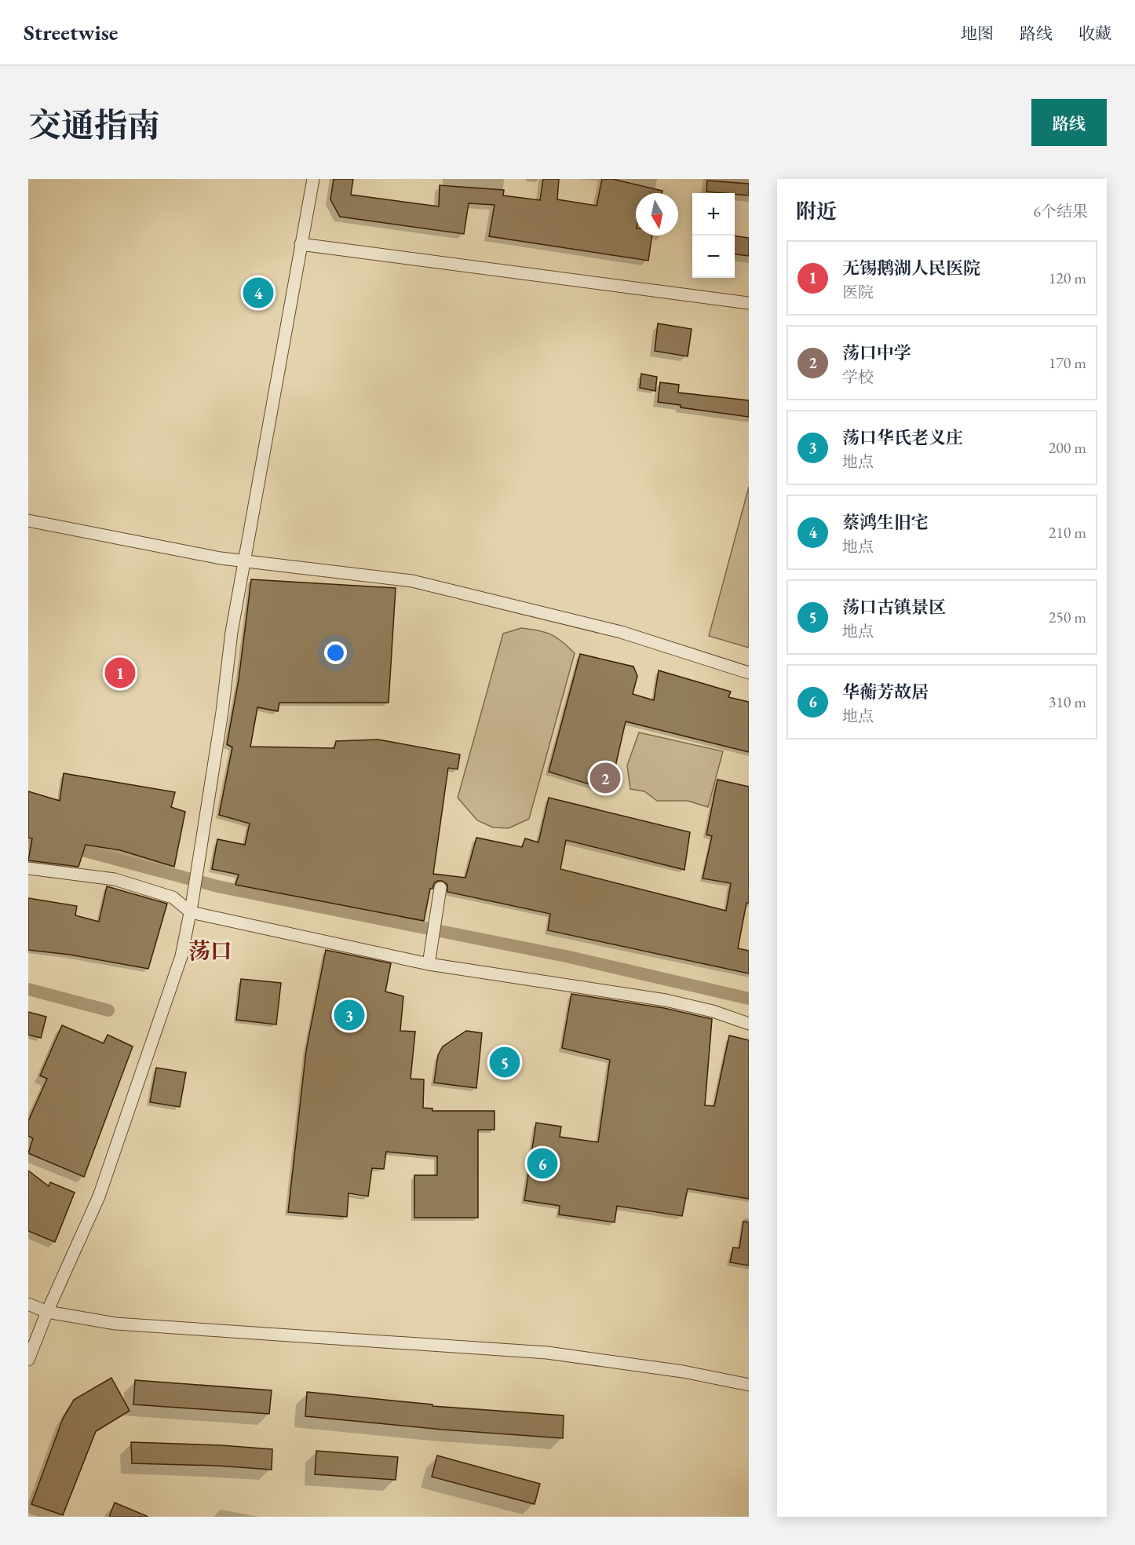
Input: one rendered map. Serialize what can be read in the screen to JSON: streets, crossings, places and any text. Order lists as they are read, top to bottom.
{
  "districts": ["荡口"],
  "north": "bottom",
  "page": {
    "header": "Streetwise",
    "nav": ["地图", "路线", "收藏"],
    "title": "交通指南",
    "buttons": "路线",
    "heading": ["附近", "6个结果"],
    "map_buttons": ["+", "−"],
    "list": [
      {
        "mark": "1",
        "name": "无锡鹅湖人民医院",
        "note": "医院",
        "value": "120 m"
      },
      {
        "mark": "2",
        "name": "荡口中学",
        "note": "学校",
        "value": "170 m"
      },
      {
        "mark": "3",
        "name": "荡口华氏老义庄",
        "note": "地点",
        "value": "200 m"
      },
      {
        "mark": "4",
        "name": "蔡鸿生旧宅",
        "note": "地点",
        "value": "210 m"
      },
      {
        "mark": "5",
        "name": "荡口古镇景区",
        "note": "地点",
        "value": "250 m"
      },
      {
        "mark": "6",
        "name": "华蘅芳故居",
        "note": "地点",
        "value": "310 m"
      }
    ],
    "pins": [
      "4",
      "1",
      "2",
      "3",
      "5",
      "6"
    ]
  }
}
